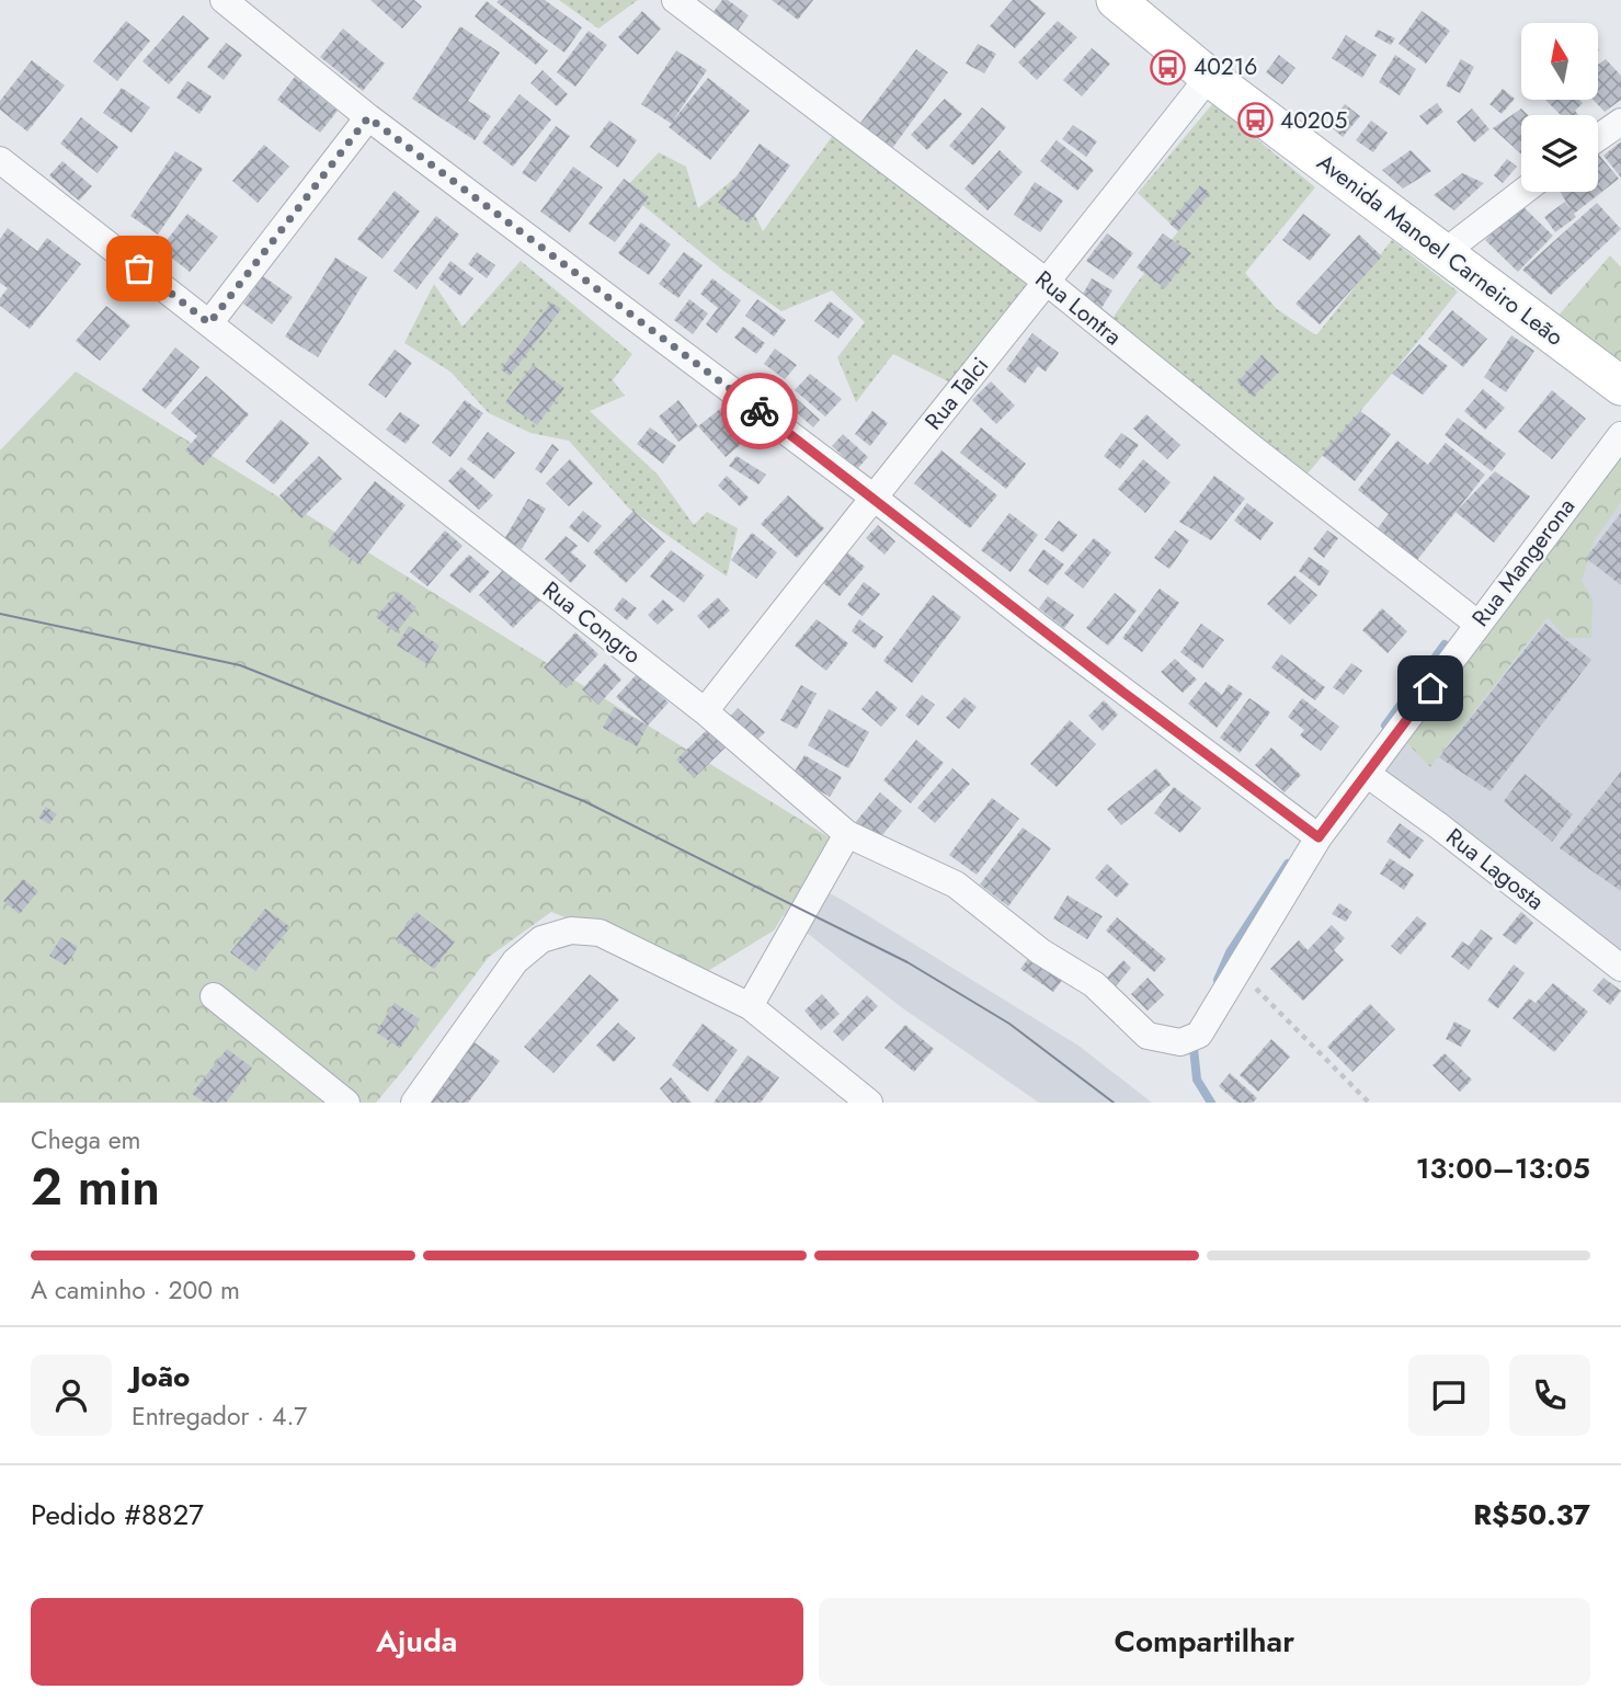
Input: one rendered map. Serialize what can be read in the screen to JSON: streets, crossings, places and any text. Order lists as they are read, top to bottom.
{
  "streets": {
    "main road": ["Avenida Manoel Carneiro Leão"],
    "street": [
      "Rua Lontra",
      "Rua Talci",
      "Rua Mangerona",
      "Rua Congro",
      "Rua Lagosta"
    ]
  },
  "crossings": [
    ["Avenida Manoel Carneiro Leão", "Rua Talci"],
    ["Rua Lontra", "Rua Talci"],
    ["Rua Lontra", "Rua Mangerona"],
    ["Rua Talci", "Rua Congro"],
    ["Rua Mangerona", "Rua Congro"],
    ["Rua Mangerona", "Rua Lagosta"]
  ],
  "places": {
    "bus stop": ["40216", "40205"]
  },
  "north": "top",
  "page": {
    "heading": ["2 min", "Chega em", "13:00–13:05"],
    "panel": [
      "João",
      "Entregador · 4.7",
      "Pedido #8827",
      "R$50.37"
    ],
    "bar": "A caminho · 200 m",
    "buttons": ["Ajuda", "Compartilhar"]
  }
}
